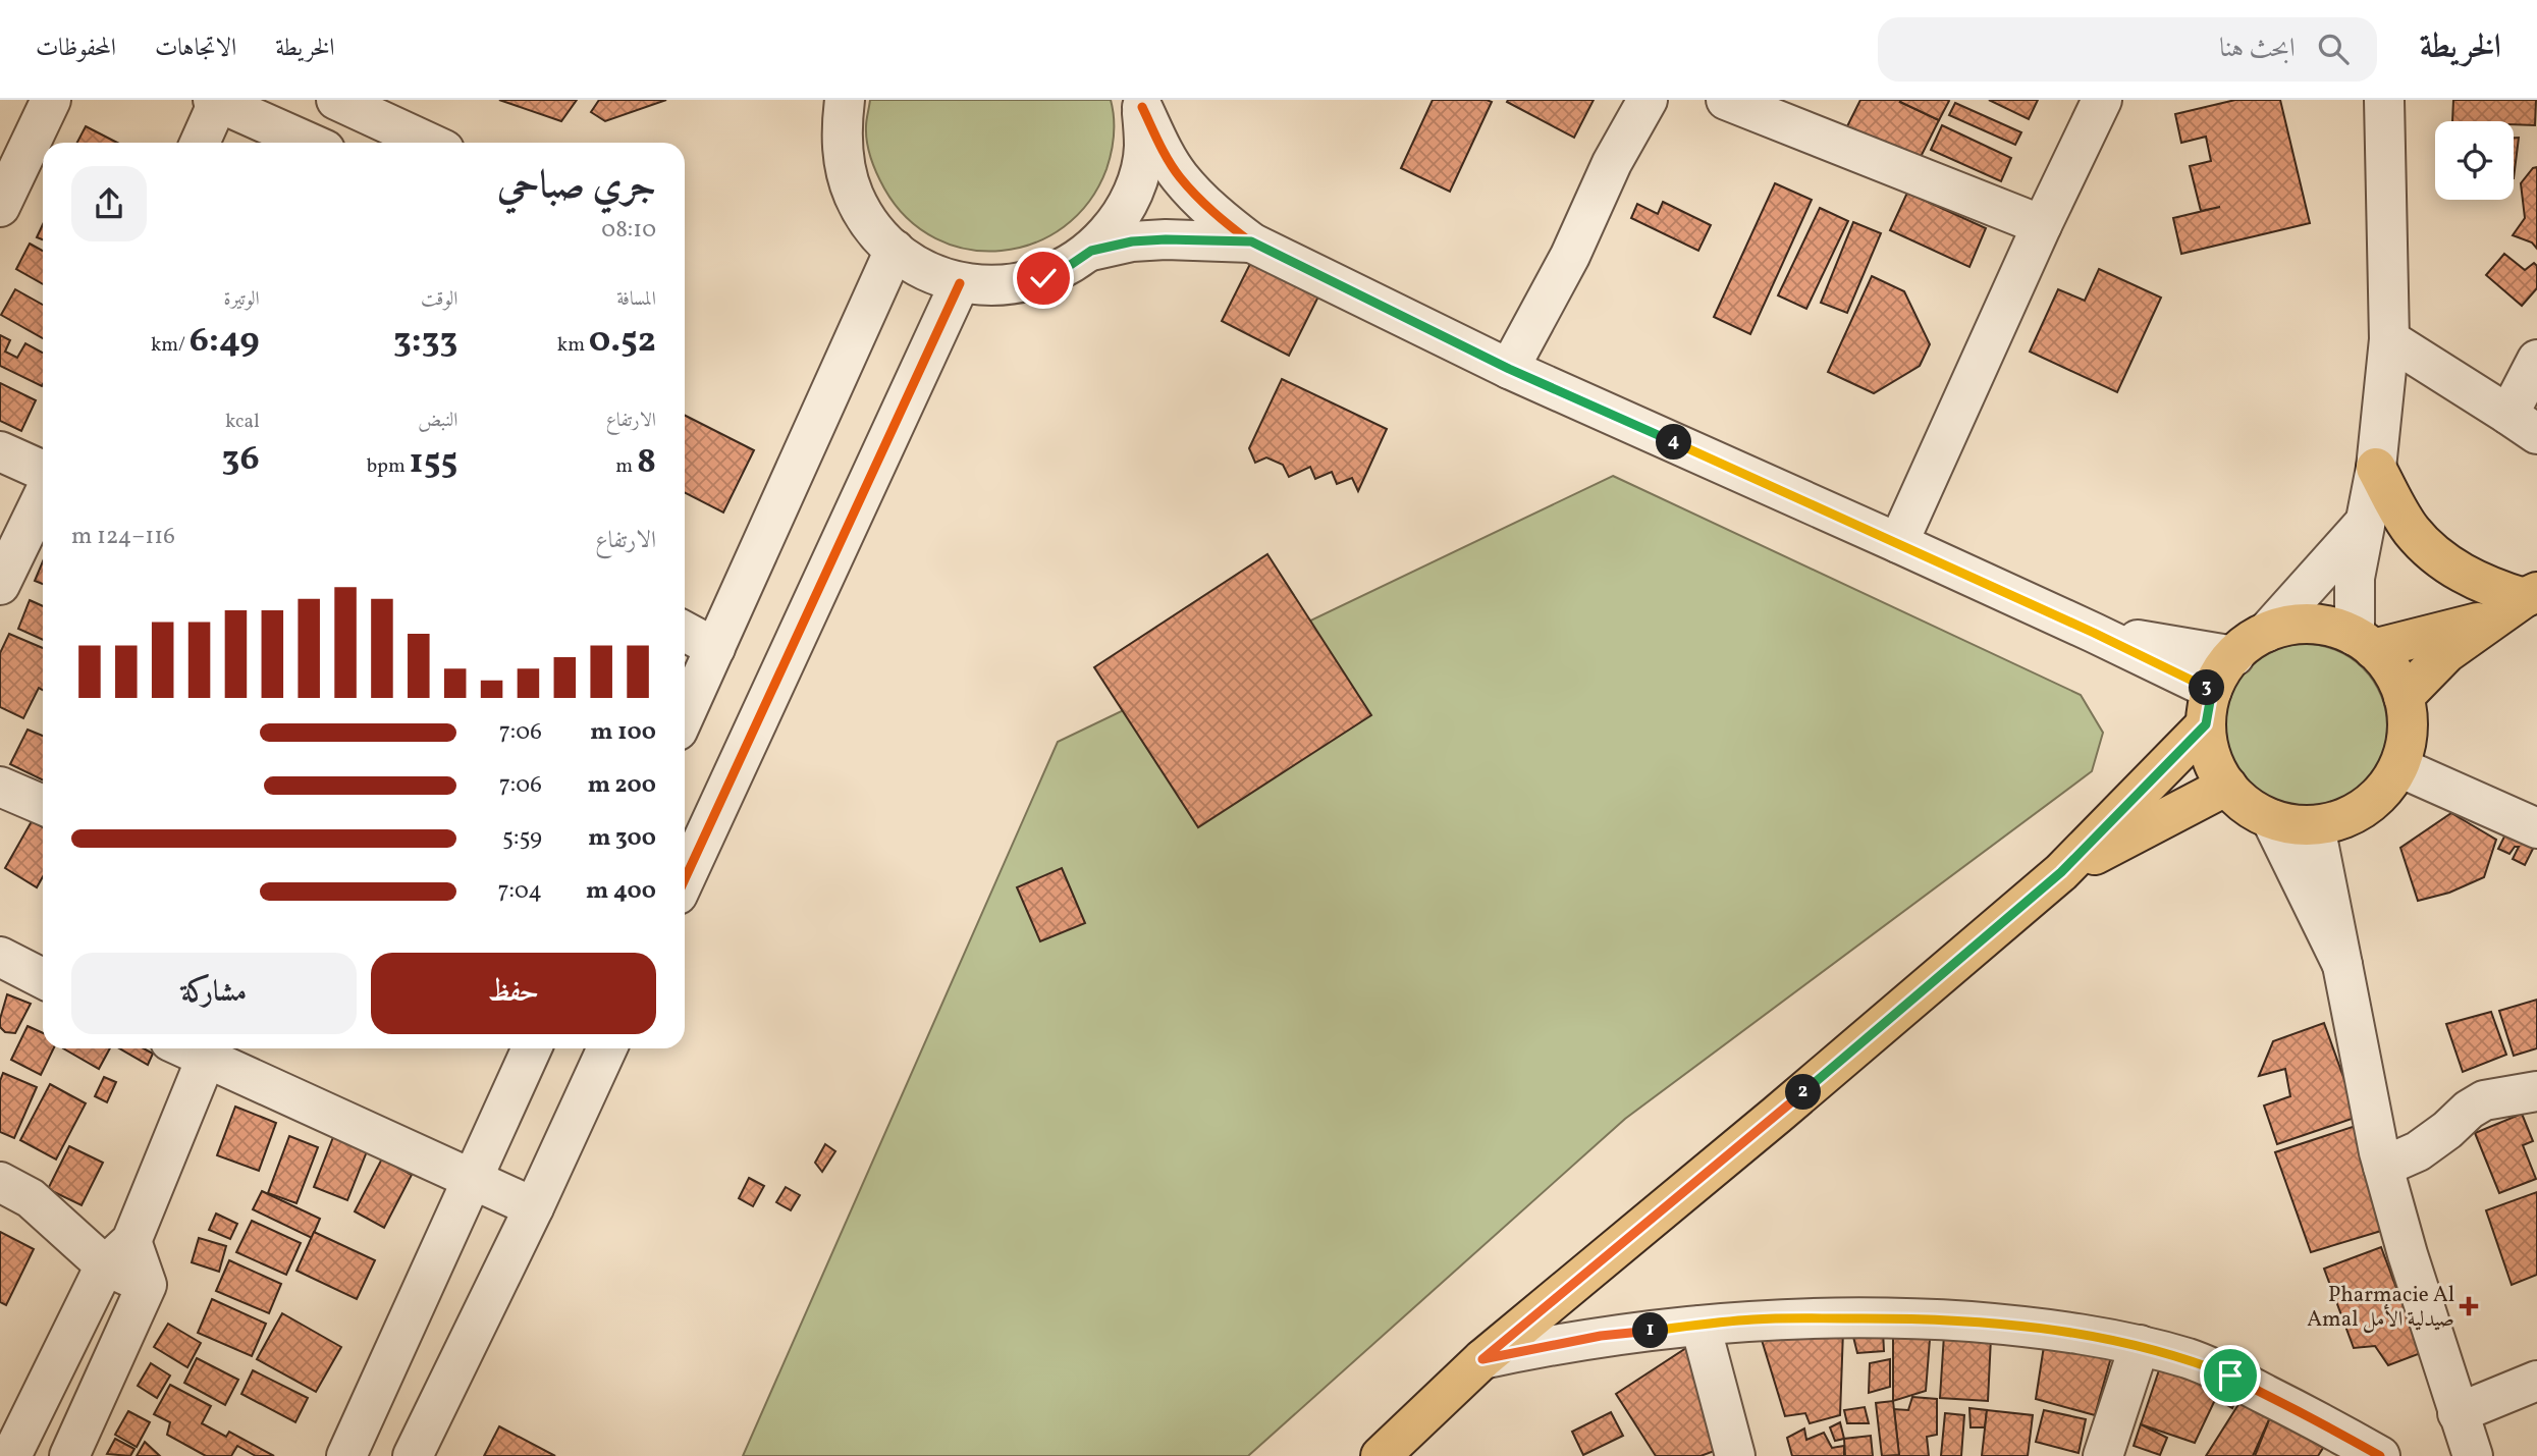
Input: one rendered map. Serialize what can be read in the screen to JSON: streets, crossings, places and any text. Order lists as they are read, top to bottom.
{
  "places": {
    "health": ["Pharmacie Al Amal صيدلية الأمل"]
  },
  "page": {
    "header": "الخريطة",
    "search": "ابحث هنا",
    "nav": ["الخريطة", "الاتجاهات", "المحفوظات"],
    "heading": ["جري صباحي", "08:10"],
    "stats": [
      ["المسافة", "0.52 km"],
      ["الوقت", "3:33"],
      ["الوتيرة", "6:49 /km"],
      ["الارتفاع", "8 m"],
      ["النبض", "155 bpm"],
      ["kcal", "36"]
    ],
    "pins": [
      "4",
      "3",
      "2",
      "1"
    ],
    "chart": ["الارتفاع", "116–124 m"],
    "list": [
      {
        "name": "100 m",
        "note": "7:06"
      },
      {
        "name": "200 m",
        "note": "7:06"
      },
      {
        "name": "300 m",
        "note": "5:59"
      },
      {
        "name": "400 m",
        "note": "7:04"
      }
    ],
    "buttons": ["حفظ", "مشاركة"]
  }
}
